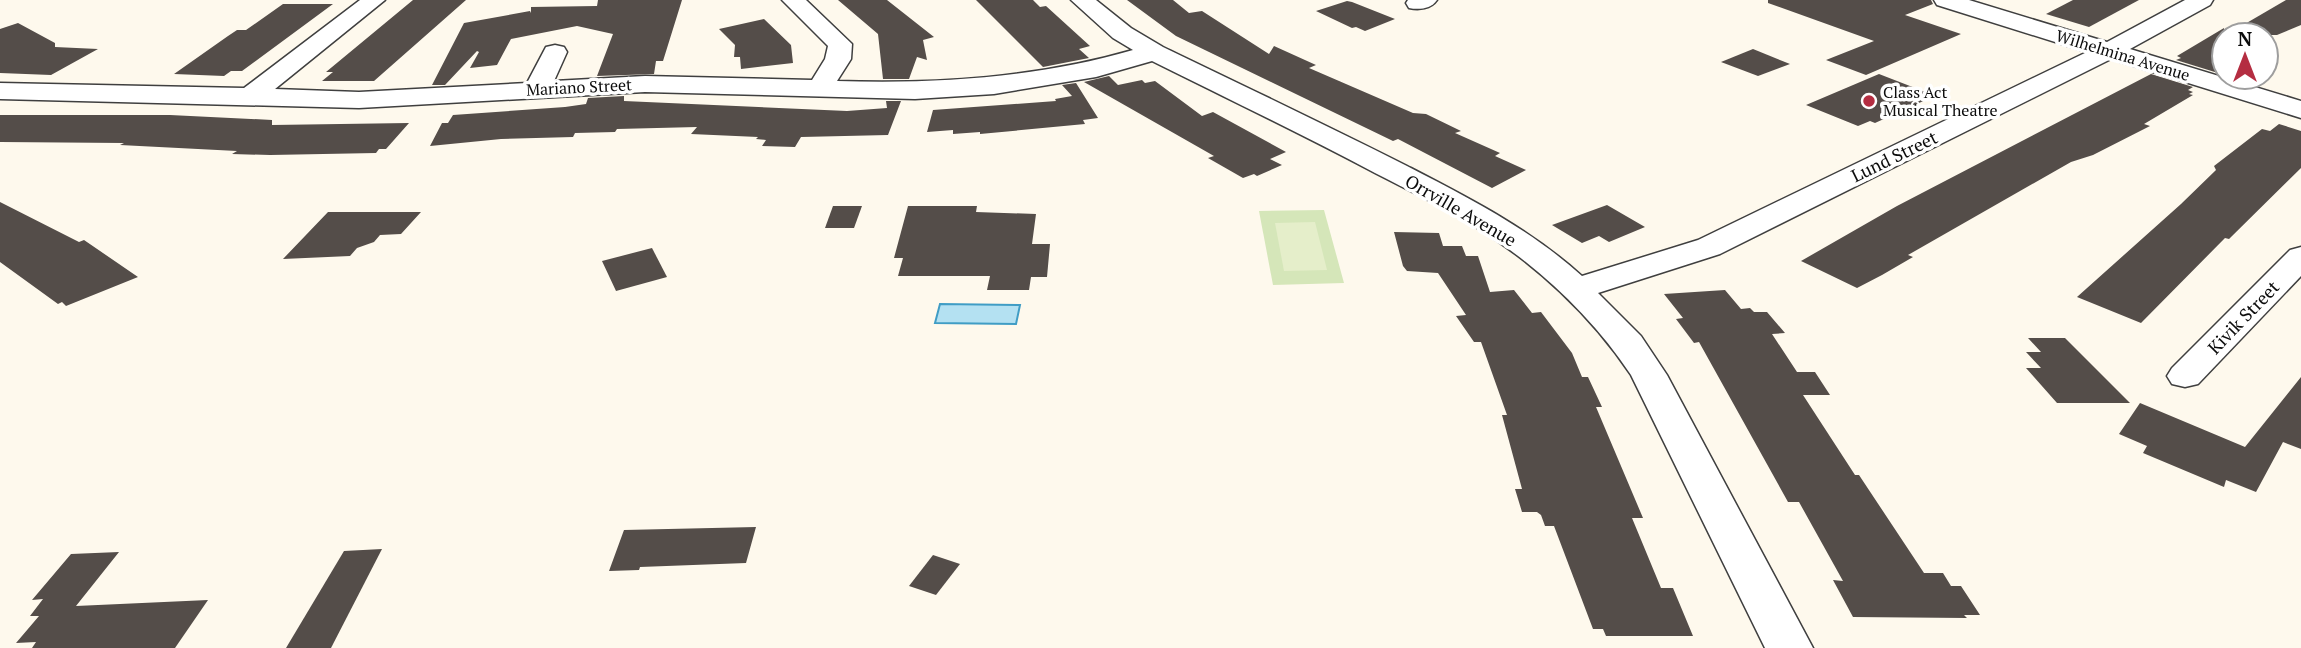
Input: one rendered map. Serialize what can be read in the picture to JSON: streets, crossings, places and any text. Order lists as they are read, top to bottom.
{
  "streets": {
    "street": [
      "Wilhelmina Avenue",
      "Mariano Street",
      "Lund Street",
      "Orrville Avenue",
      "Kivik Street"
    ]
  },
  "crossings": [
    ["Wilhelmina Avenue", "Lund Street"],
    ["Mariano Street", "Orrville Avenue"],
    ["Lund Street", "Orrville Avenue"]
  ],
  "places": ["Class Act Musical Theatre"],
  "north": "top"
}
